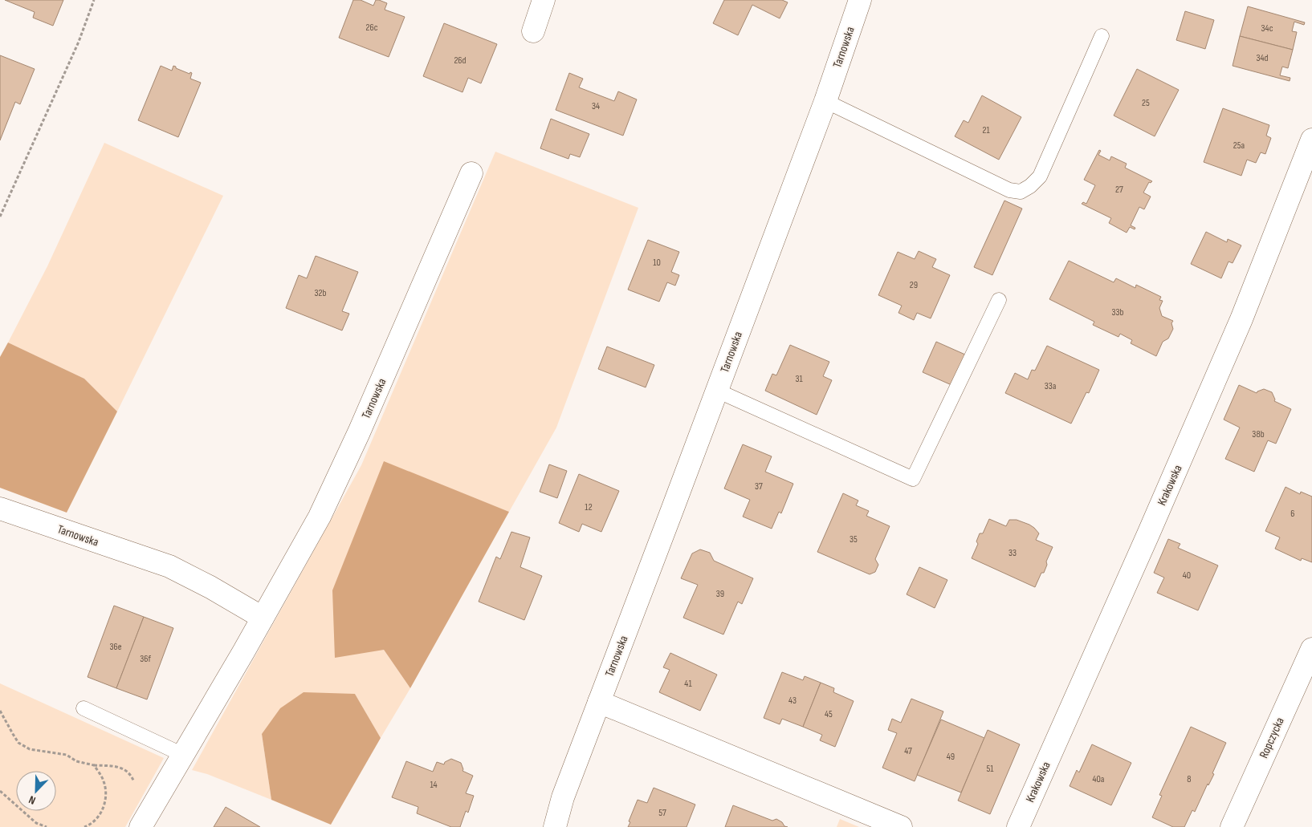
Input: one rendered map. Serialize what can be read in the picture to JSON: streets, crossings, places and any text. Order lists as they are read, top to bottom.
{
  "streets": {
    "street": ["Tarnowska", "Krakowska", "Ropczycka"]
  },
  "house_numbers": [
    "26c",
    "34c",
    "34d",
    "26d",
    "25",
    "34",
    "21",
    "25a",
    "27",
    "10",
    "29",
    "32b",
    "33b",
    "31",
    "33a",
    "38b",
    "37",
    "12",
    "6",
    "35",
    "33",
    "40",
    "39",
    "36e",
    "36f",
    "41",
    "43",
    "45",
    "47",
    "49",
    "51",
    "40a",
    "8",
    "14",
    "57"
  ],
  "north": "bottom left"
}
